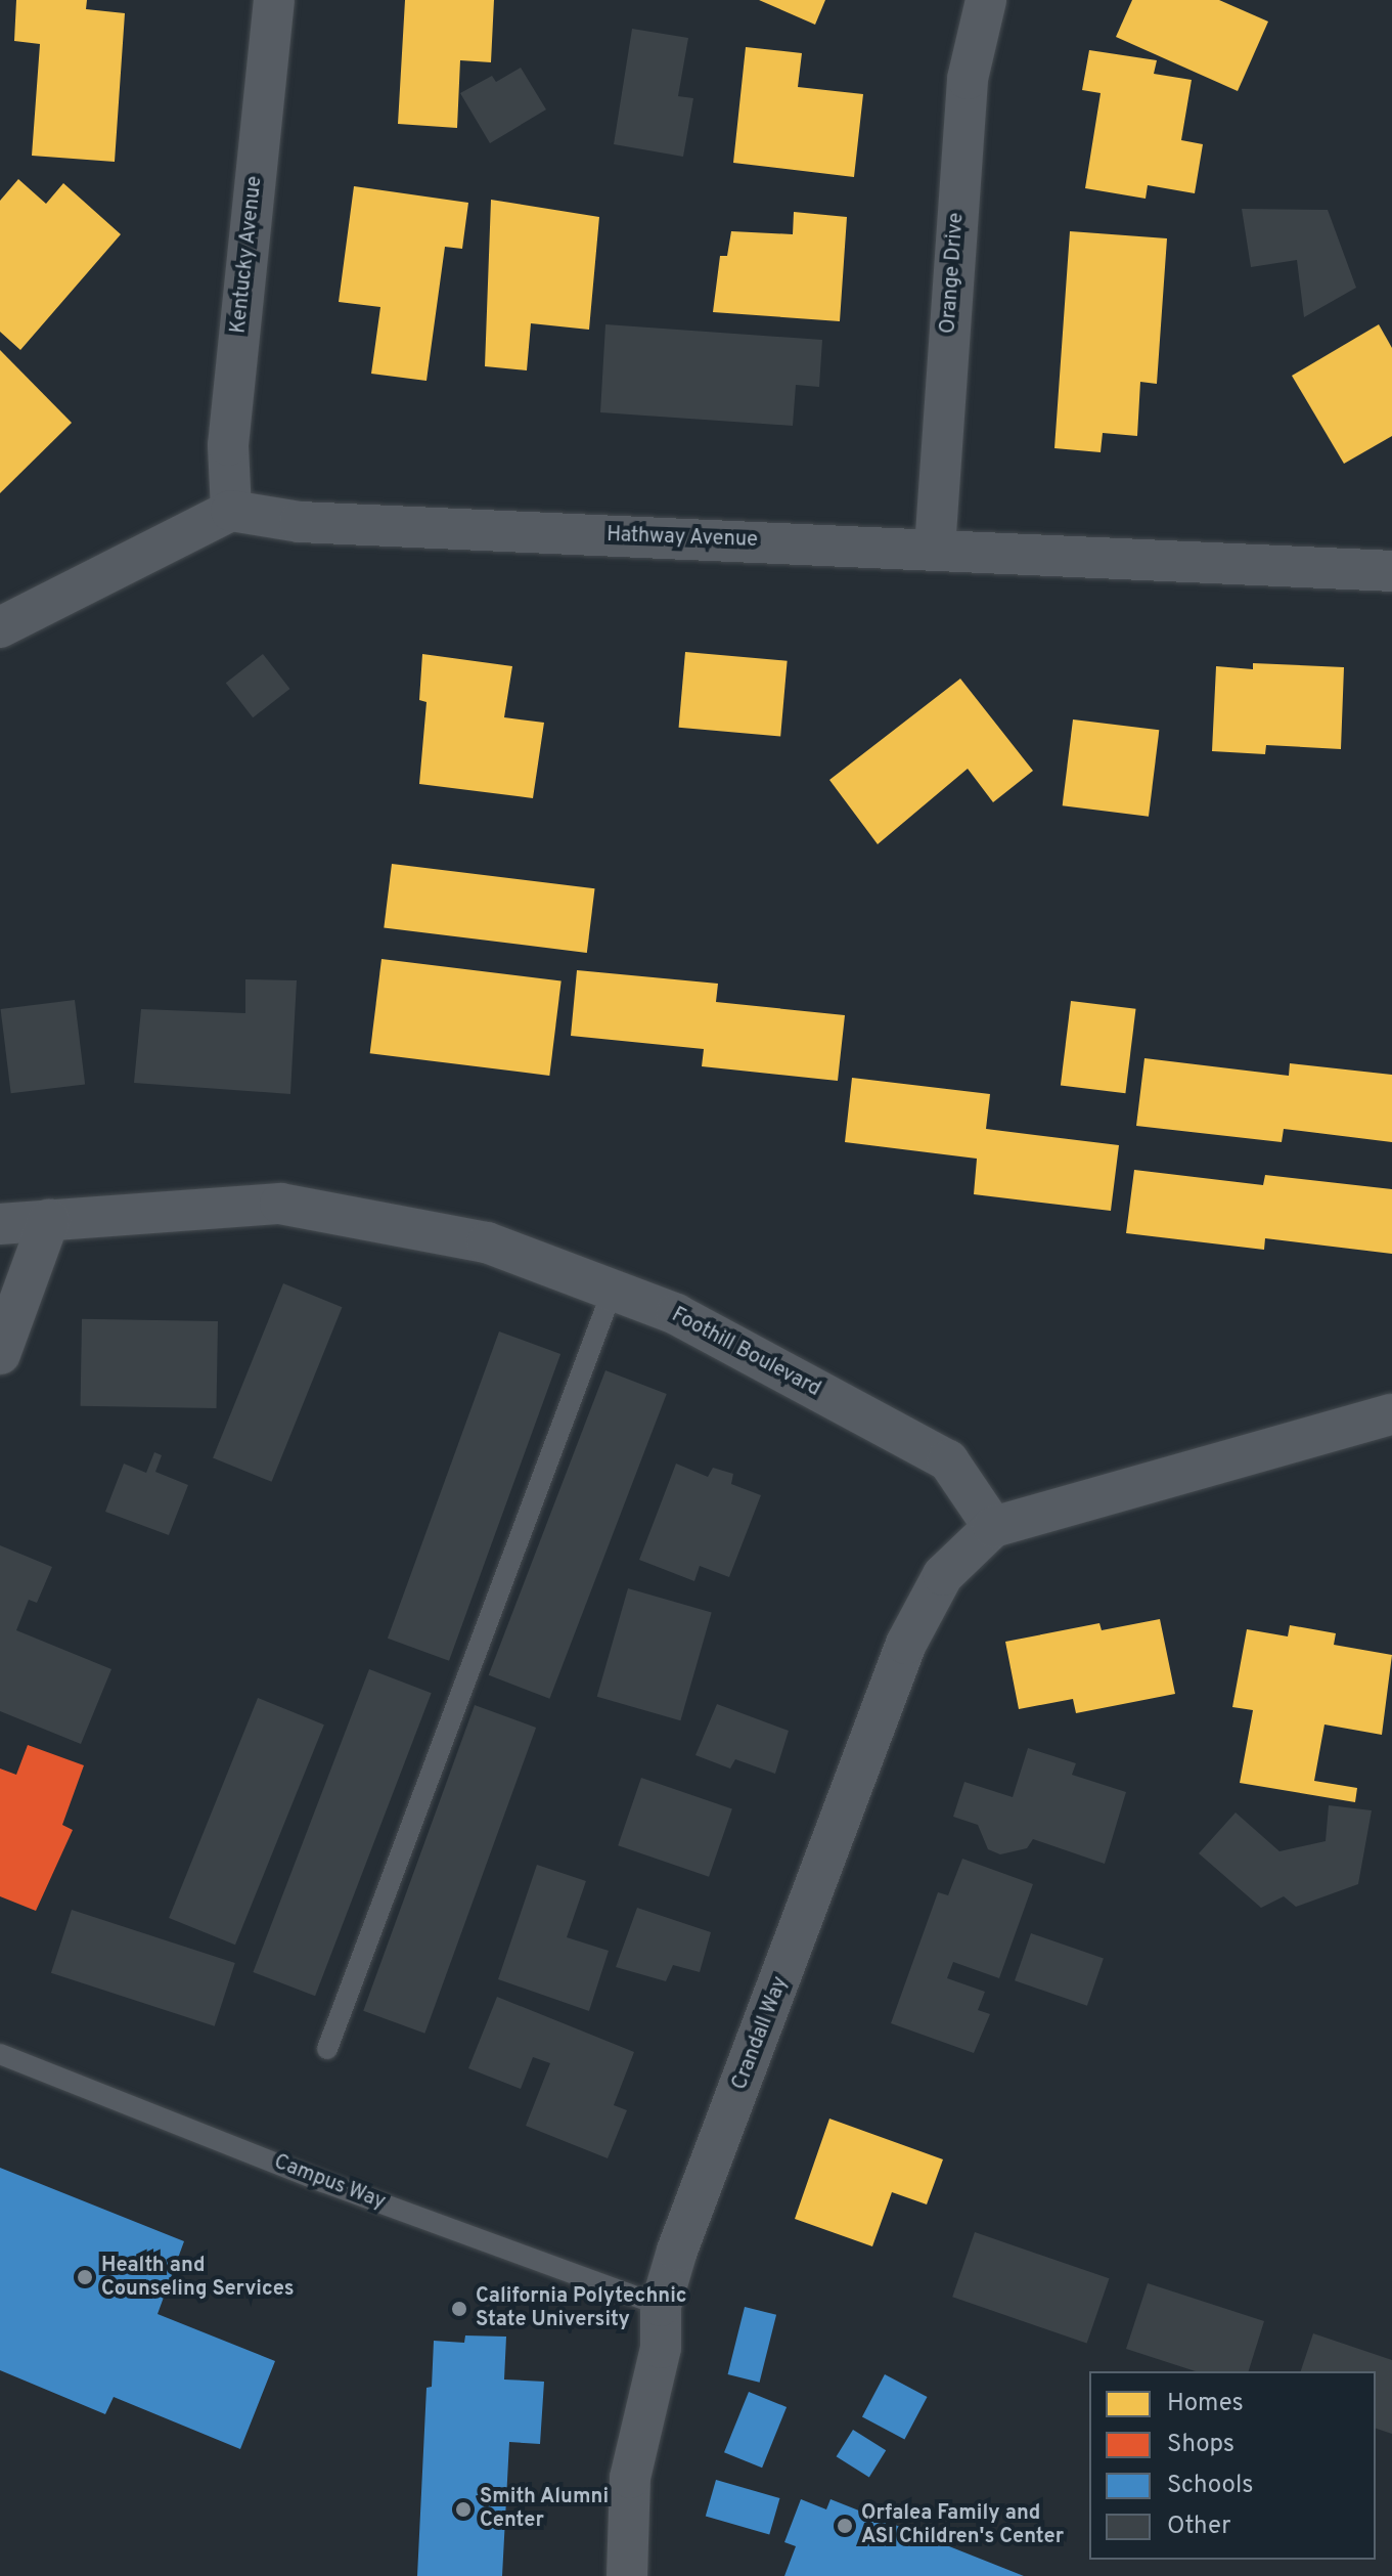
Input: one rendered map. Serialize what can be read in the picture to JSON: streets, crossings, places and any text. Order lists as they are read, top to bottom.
{
  "streets": {
    "street": [
      "Kentucky Avenue",
      "Orange Drive",
      "Hathway Avenue",
      "Foothill Boulevard",
      "Crandall Way"
    ],
    "lane": ["Campus Way"]
  },
  "crossings": [
    ["Kentucky Avenue", "Hathway Avenue"],
    ["Orange Drive", "Hathway Avenue"],
    ["Foothill Boulevard", "Crandall Way"],
    ["Crandall Way", "Campus Way"]
  ],
  "places": [
    "Health and Counseling Services",
    "California Polytechnic State University",
    "Smith Alumni Center",
    "Orfalea Family and ASI Children's Center"
  ],
  "legend": [
    "Homes",
    "Shops",
    "Schools",
    "Other"
  ]
}
